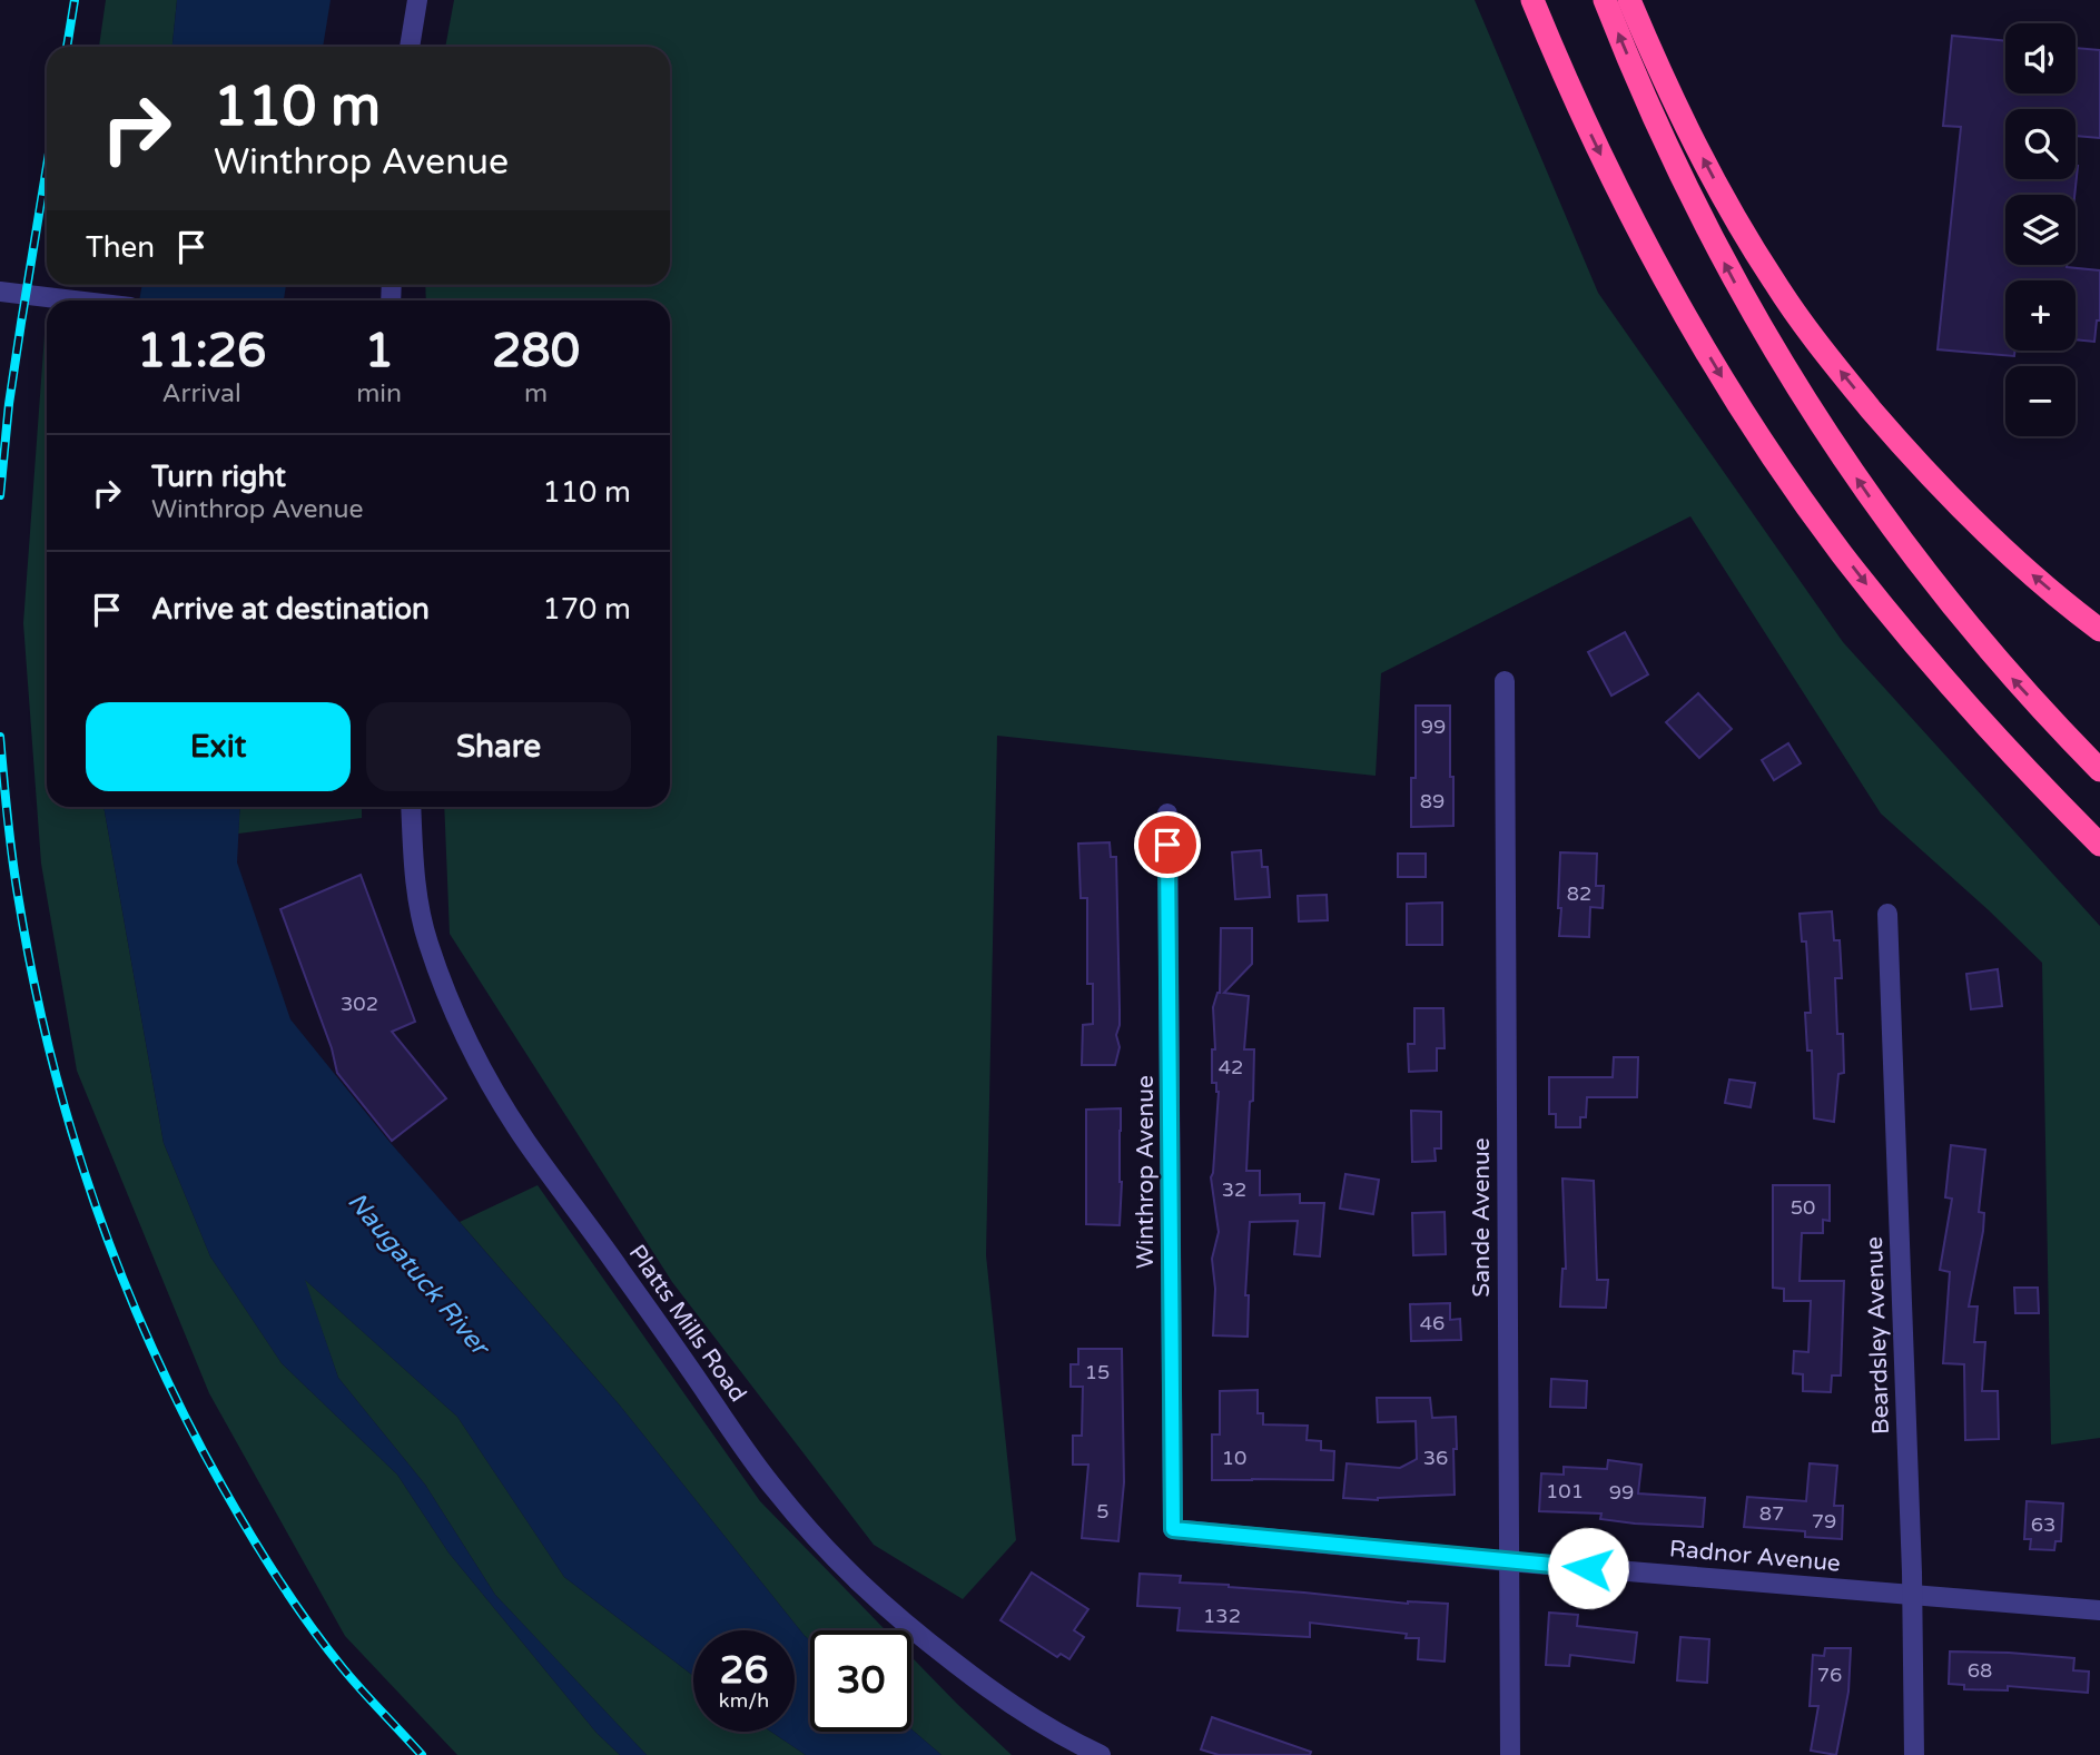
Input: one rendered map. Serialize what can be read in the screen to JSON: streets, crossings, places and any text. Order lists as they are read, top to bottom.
{
  "streets": {
    "street": [
      "Winthrop Avenue",
      "Sande Avenue",
      "Platts Mills Road",
      "Beardsley Avenue",
      "Radnor Avenue"
    ]
  },
  "crossings": [
    ["Winthrop Avenue", "Radnor Avenue"],
    ["Sande Avenue", "Radnor Avenue"],
    ["Beardsley Avenue", "Radnor Avenue"]
  ],
  "water": ["Naugatuck River"],
  "house_numbers": [
    "99",
    "89",
    "82",
    "302",
    "42",
    "32",
    "50",
    "46",
    "15",
    "10",
    "36",
    "101",
    "99",
    "5",
    "87",
    "79",
    "63",
    "132",
    "68",
    "76"
  ],
  "page": {
    "map_buttons": ["+", "−"],
    "turn": ["110 m", "Winthrop Avenue"],
    "then": "Then",
    "eta": [
      "11:26",
      "Arrival",
      "1",
      "min",
      "280",
      "m"
    ],
    "list": [
      {
        "name": "Turn right",
        "note": "Winthrop Avenue",
        "value": "110 m"
      },
      {
        "name": "Arrive at destination",
        "value": "170 m"
      }
    ],
    "buttons": ["Exit", "Share"],
    "speed": "26 km/h",
    "limit": "30"
  }
}
